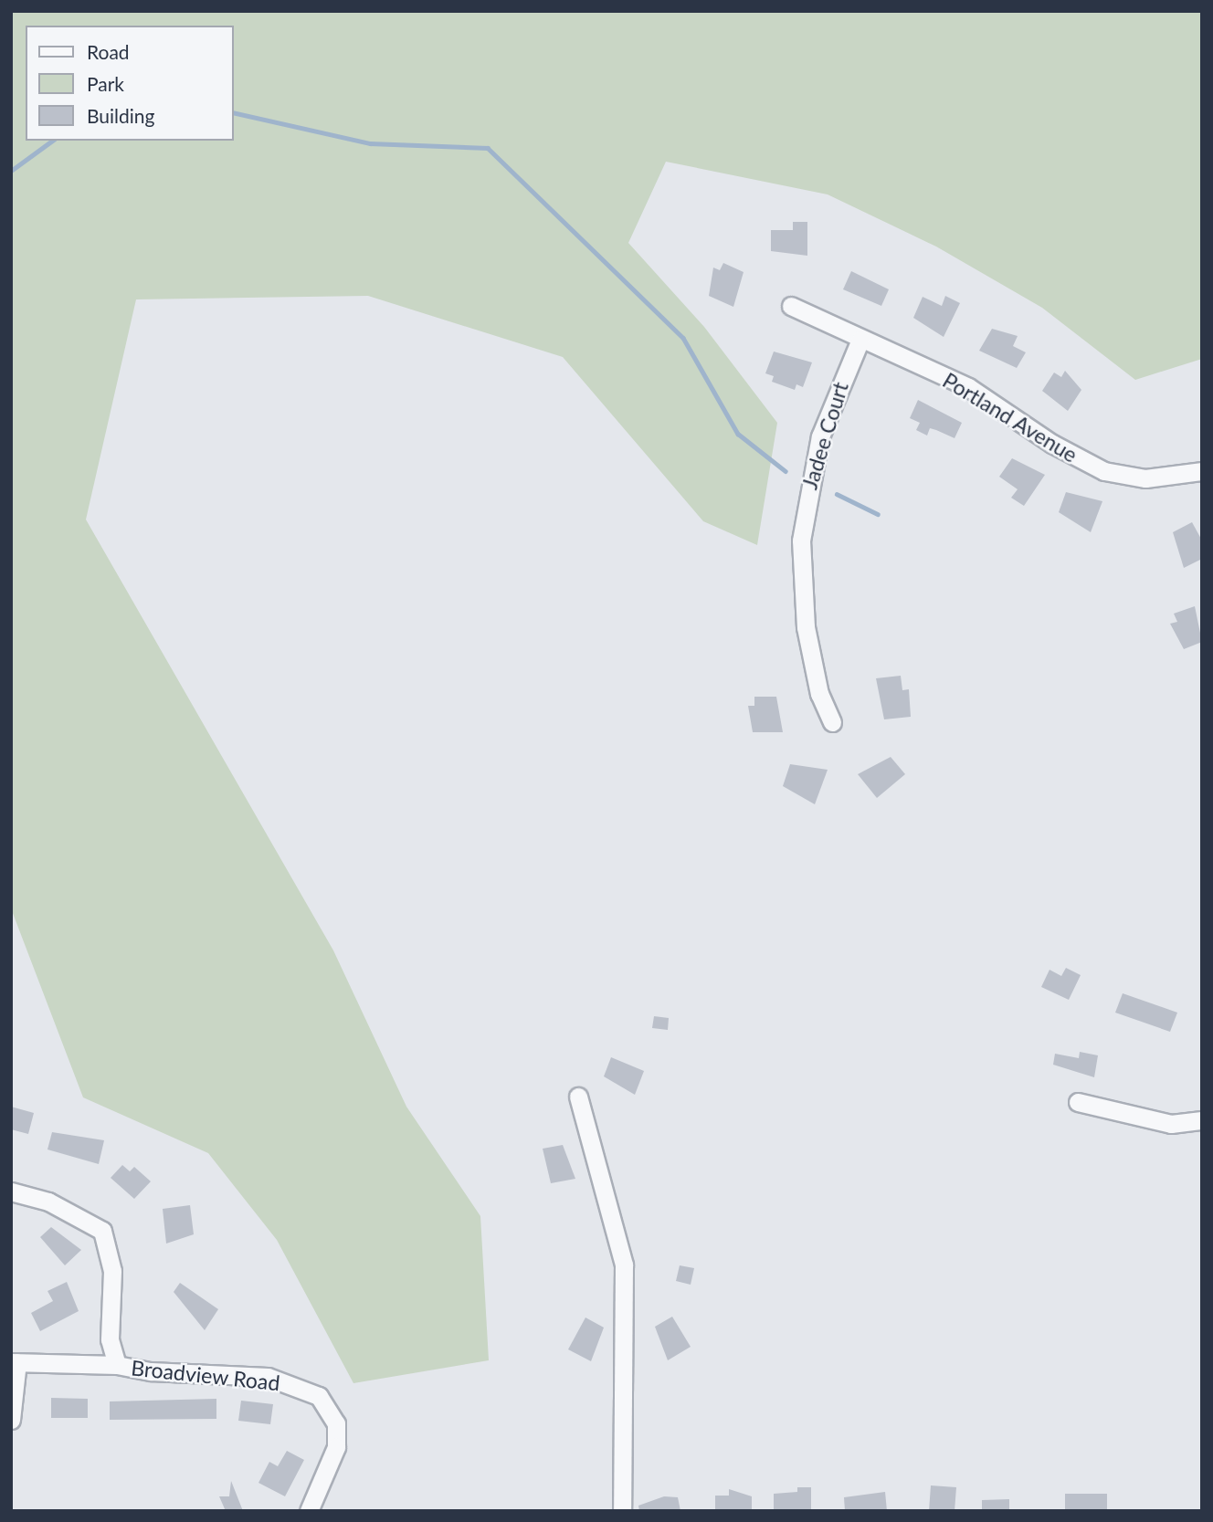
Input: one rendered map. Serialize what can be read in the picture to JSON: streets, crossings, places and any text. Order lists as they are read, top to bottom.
{
  "streets": {
    "street": ["Portland Avenue", "Jadee Court", "Broadview Road"]
  },
  "crossings": [
    ["Portland Avenue", "Jadee Court"]
  ],
  "legend": ["Road", "Park", "Building"]
}
